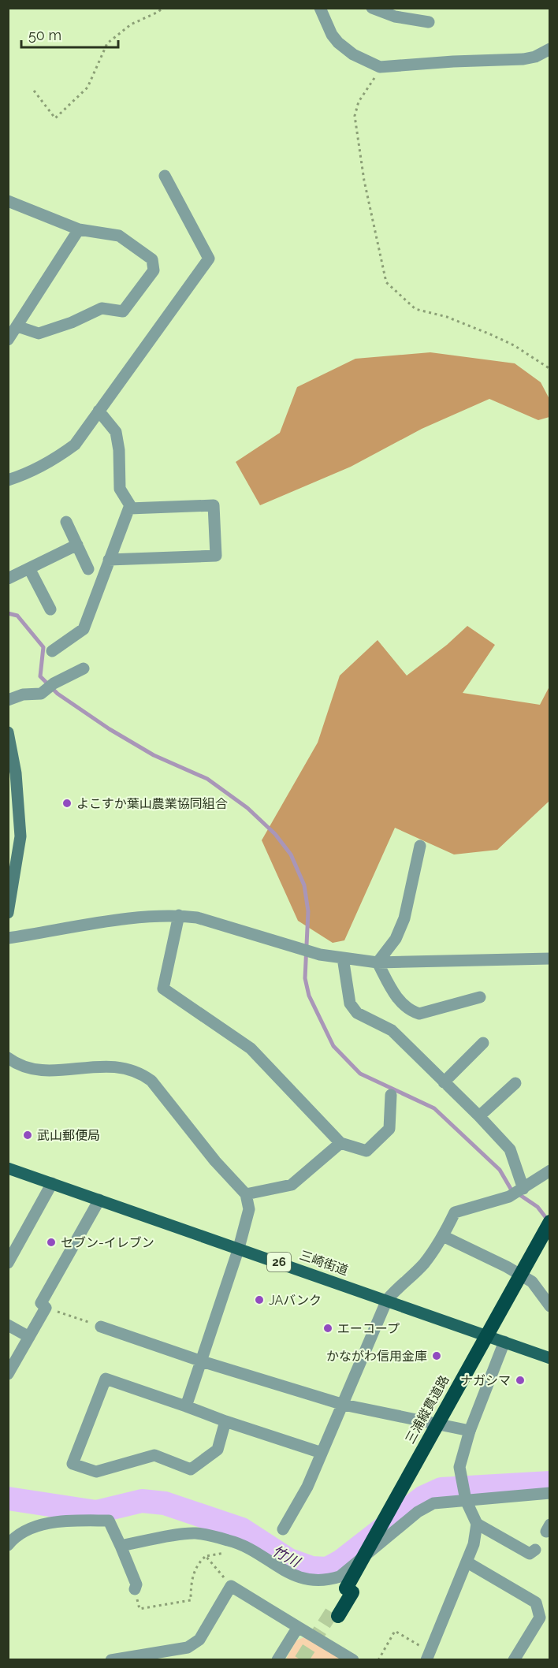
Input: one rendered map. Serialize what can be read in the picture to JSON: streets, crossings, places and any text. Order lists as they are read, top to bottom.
{
  "streets": {
    "highway": ["三浦縦貫道路"],
    "main road": ["26", "三崎街道"]
  },
  "water": ["竹川"],
  "places": [
    "よこすか葉山農業協同組合",
    "武山郵便局",
    "セブン-イレブン",
    "JAバンク",
    "エーコープ",
    "かながわ信用金庫",
    "ナガシマ"
  ],
  "scale_bar": "50 m"
}
